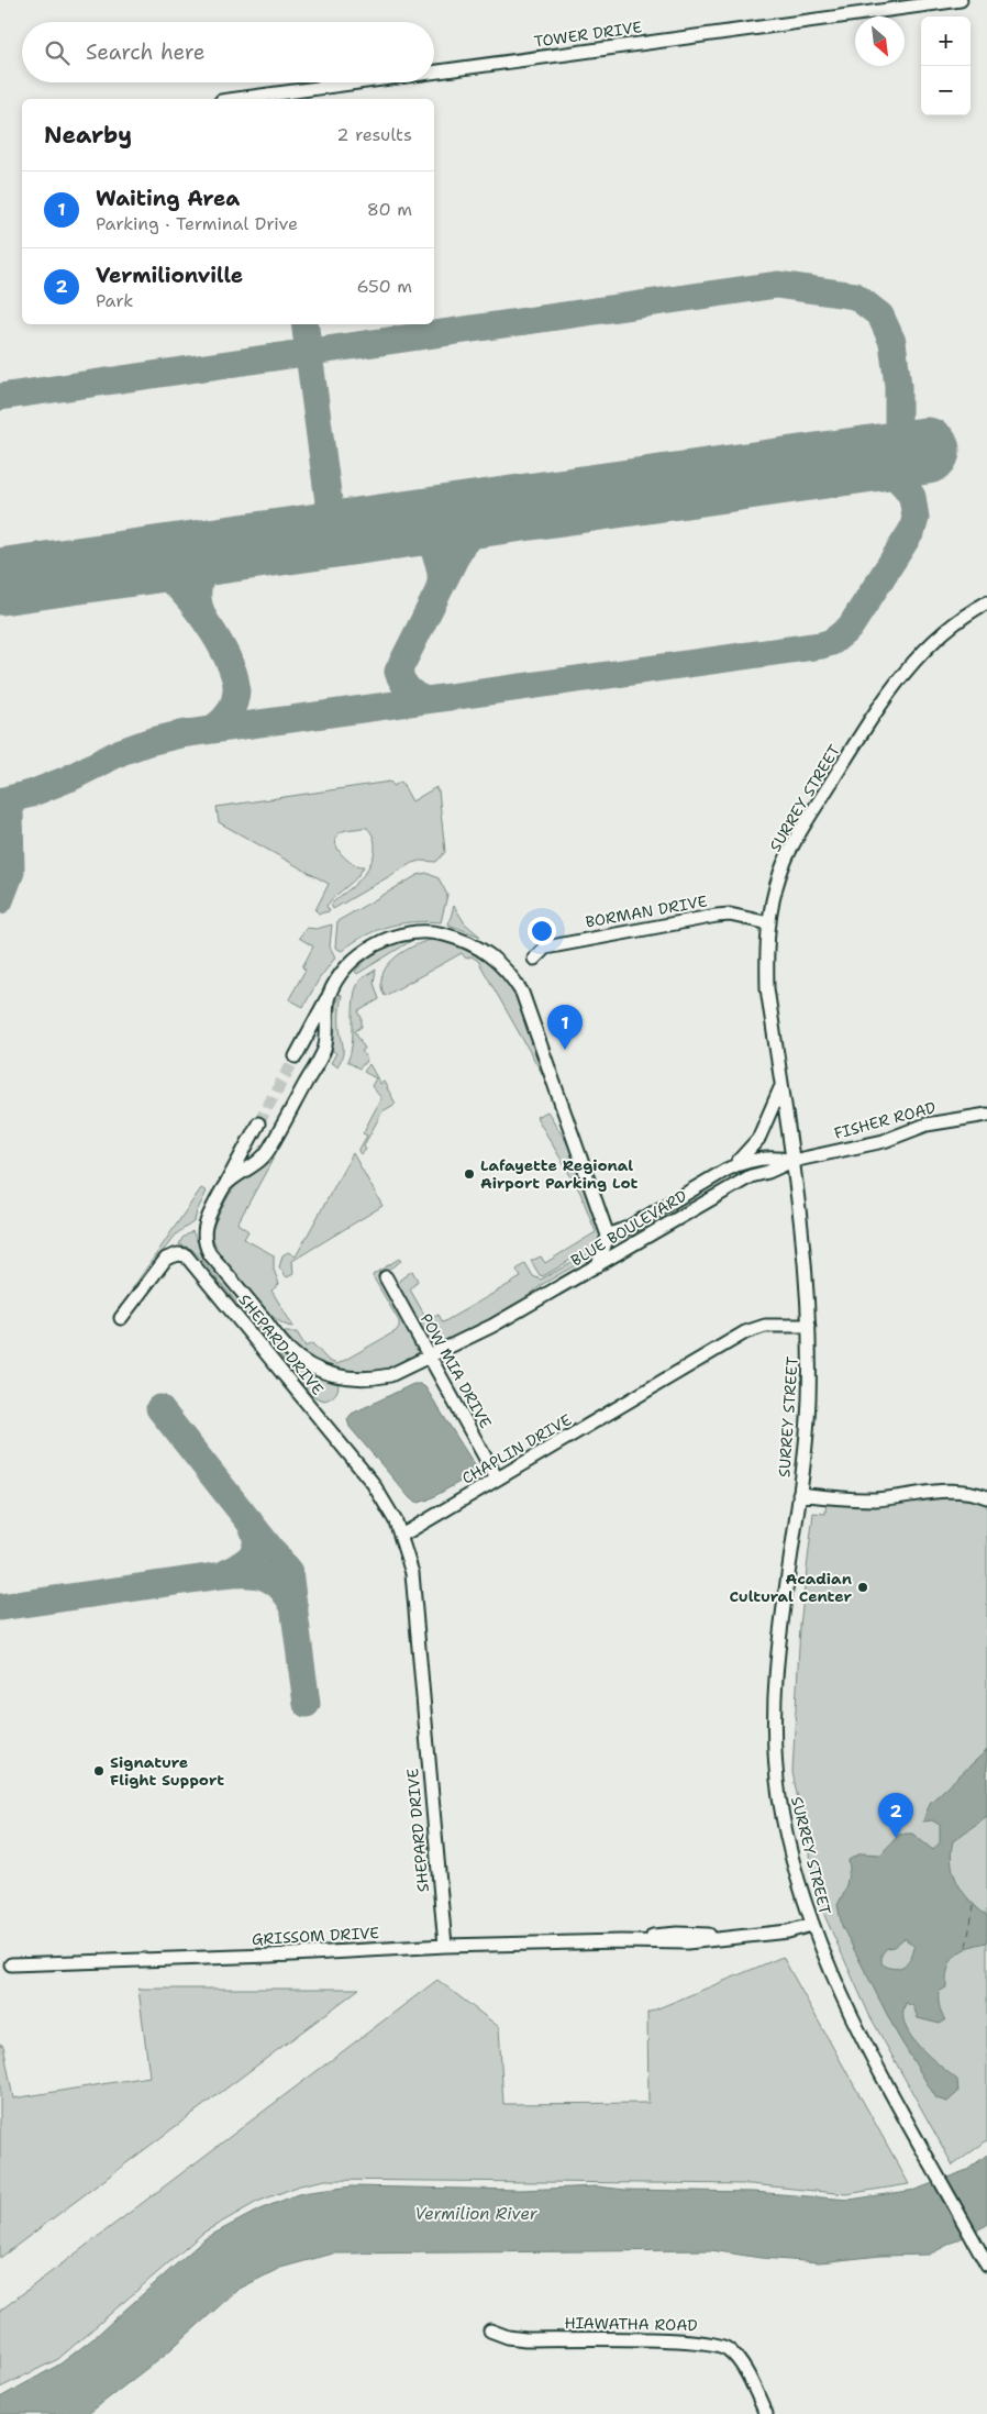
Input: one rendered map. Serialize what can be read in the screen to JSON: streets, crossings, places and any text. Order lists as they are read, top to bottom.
{
  "streets": {
    "street": [
      "TOWER DRIVE",
      "SURREY STREET",
      "BORMAN DRIVE",
      "FISHER ROAD",
      "BLUE BOULEVARD",
      "SHEPARD DRIVE",
      "POW MIA DRIVE",
      "CHAPLIN DRIVE",
      "GRISSOM DRIVE",
      "HIAWATHA ROAD"
    ]
  },
  "crossings": [
    ["SURREY STREET", "BORMAN DRIVE"],
    ["SURREY STREET", "FISHER ROAD"],
    ["SURREY STREET", "BLUE BOULEVARD"],
    ["SURREY STREET", "CHAPLIN DRIVE"],
    ["SURREY STREET", "GRISSOM DRIVE"],
    ["FISHER ROAD", "BLUE BOULEVARD"],
    ["BLUE BOULEVARD", "POW MIA DRIVE"],
    ["SHEPARD DRIVE", "CHAPLIN DRIVE"],
    ["SHEPARD DRIVE", "GRISSOM DRIVE"],
    ["POW MIA DRIVE", "CHAPLIN DRIVE"]
  ],
  "water": ["Vermilion River"],
  "places": ["Lafayette Regional Airport Parking Lot", "Acadian Cultural Center", "Signature Flight Support"],
  "north": "bottom right",
  "page": {
    "map_buttons": ["+", "−"],
    "search": "Search here",
    "heading": ["Nearby", "2 results"],
    "list": [
      {
        "mark": "1",
        "name": "Waiting Area",
        "note": "Parking · Terminal Drive",
        "value": "80 m"
      },
      {
        "mark": "2",
        "name": "Vermilionville",
        "note": "Park",
        "value": "650 m"
      }
    ],
    "pins": ["1", "2"]
  }
}
